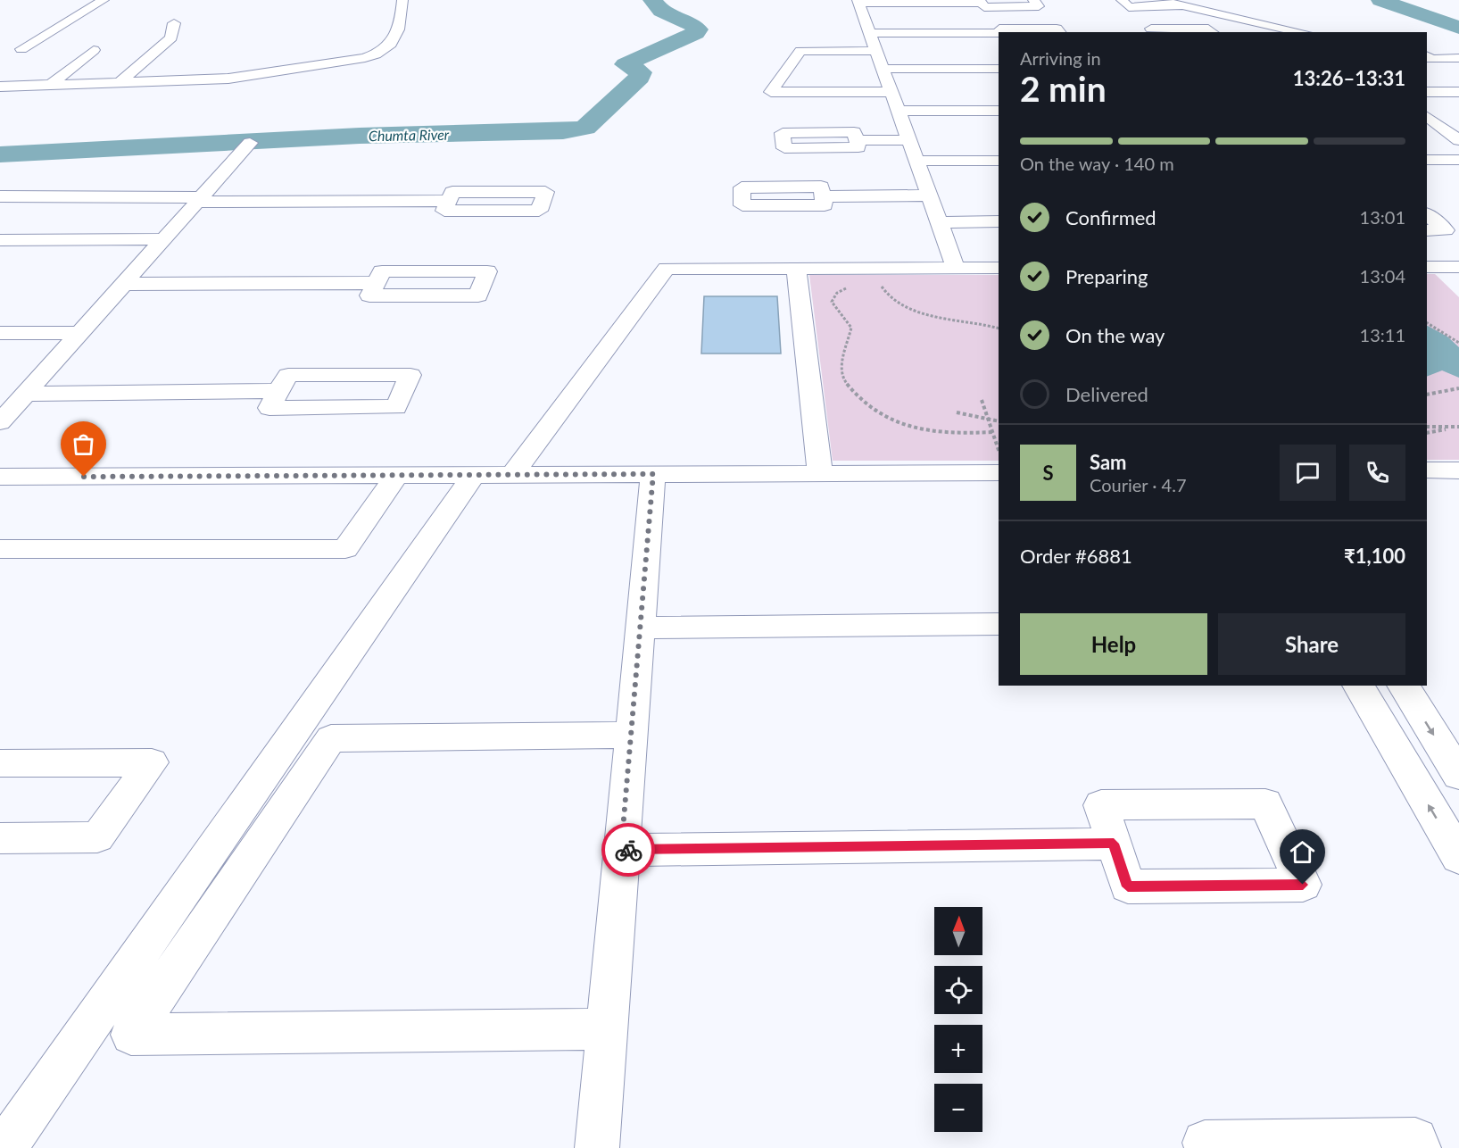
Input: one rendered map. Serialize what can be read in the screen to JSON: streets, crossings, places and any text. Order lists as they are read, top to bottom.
{
  "water": ["Chumta River"],
  "north": "top",
  "page": {
    "heading": ["2 min", "Arriving in", "13:26–13:31"],
    "panel": [
      "Sam",
      "Courier · 4.7",
      "Order #6881",
      "₹1,100"
    ],
    "bar": "On the way · 140 m",
    "list": [
      ["Confirmed", "13:01"],
      ["Preparing", "13:04"],
      ["On the way", "13:11"],
      "Delivered"
    ],
    "round": "S",
    "buttons": ["Help", "Share"],
    "map_buttons": ["+", "−"]
  }
}
